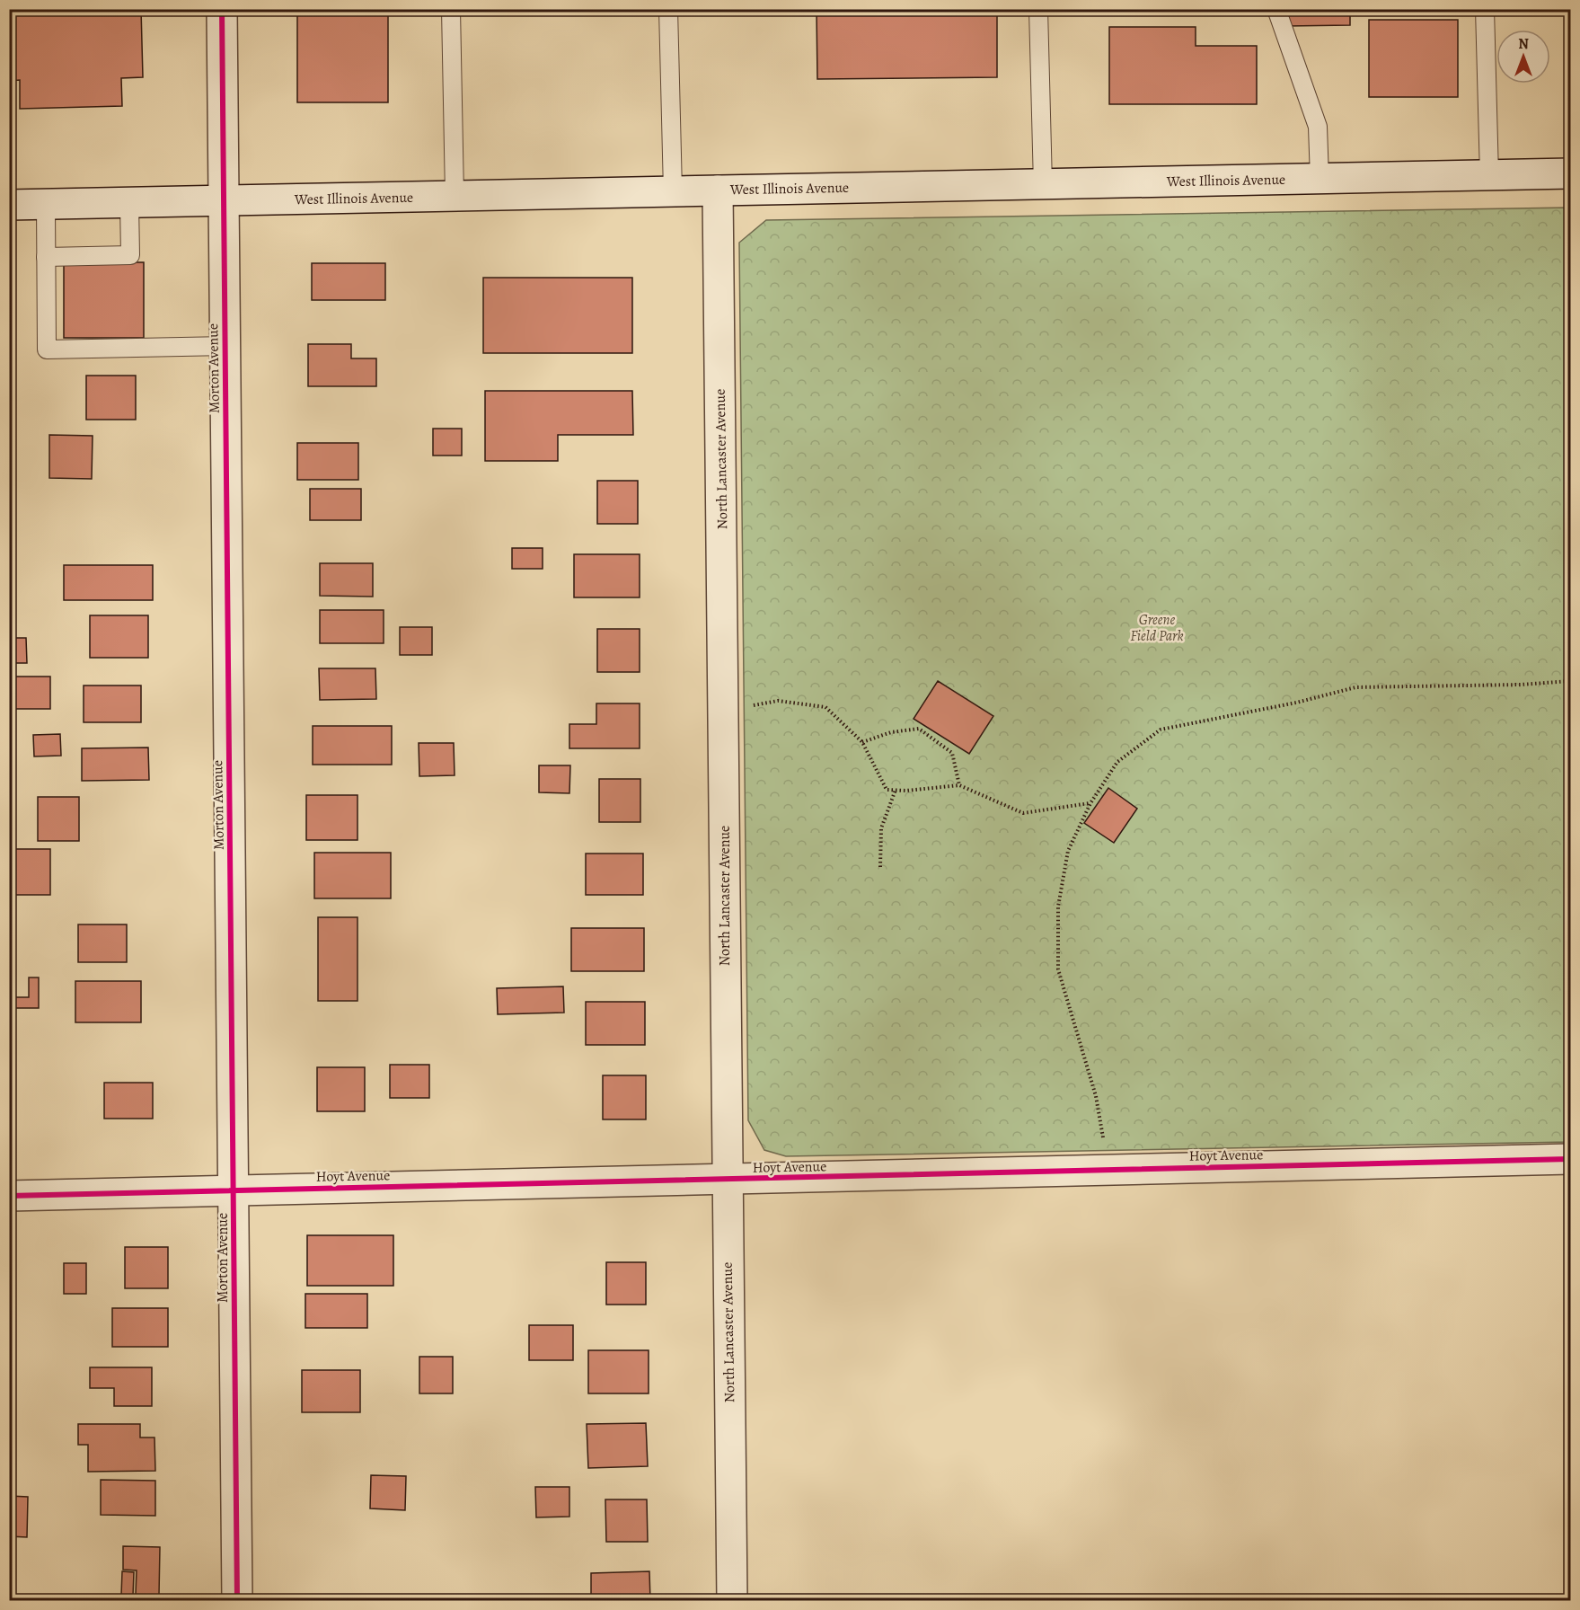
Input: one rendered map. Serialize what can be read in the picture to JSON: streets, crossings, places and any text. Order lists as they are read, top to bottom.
{
  "streets": {
    "street": [
      "West Illinois Avenue",
      "Morton Avenue",
      "North Lancaster Avenue",
      "Hoyt Avenue"
    ]
  },
  "crossings": [
    ["West Illinois Avenue", "Morton Avenue"],
    ["West Illinois Avenue", "North Lancaster Avenue"],
    ["Morton Avenue", "Hoyt Avenue"],
    ["North Lancaster Avenue", "Hoyt Avenue"]
  ],
  "parks": ["Greene Field Park"],
  "north": "top"
}
